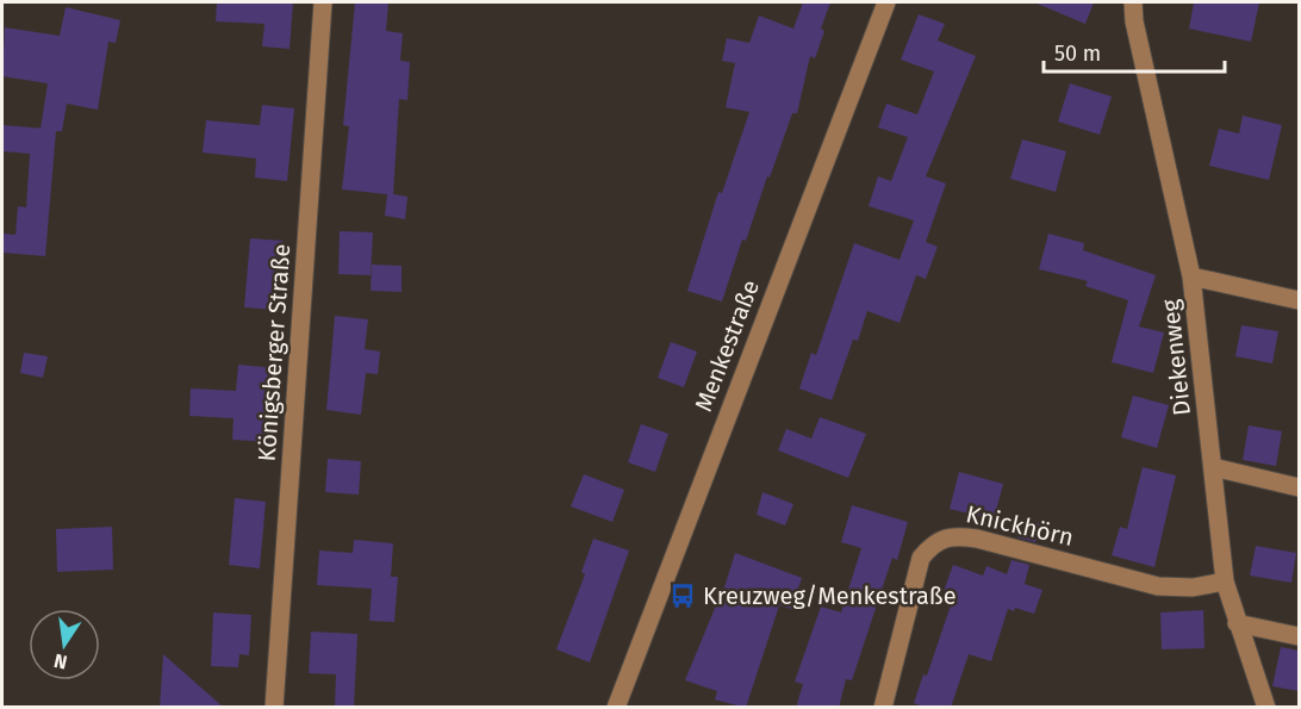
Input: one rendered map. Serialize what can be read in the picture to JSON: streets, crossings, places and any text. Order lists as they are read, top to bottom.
{
  "streets": {
    "street": [
      "Menkestraße",
      "Königsberger Straße",
      "Diekenweg",
      "Knickhörn"
    ]
  },
  "crossings": [
    ["Diekenweg", "Knickhörn"]
  ],
  "places": {
    "bus stop": ["Kreuzweg/Menkestraße"]
  },
  "scale_bar": "50 m",
  "north": "bottom"
}
